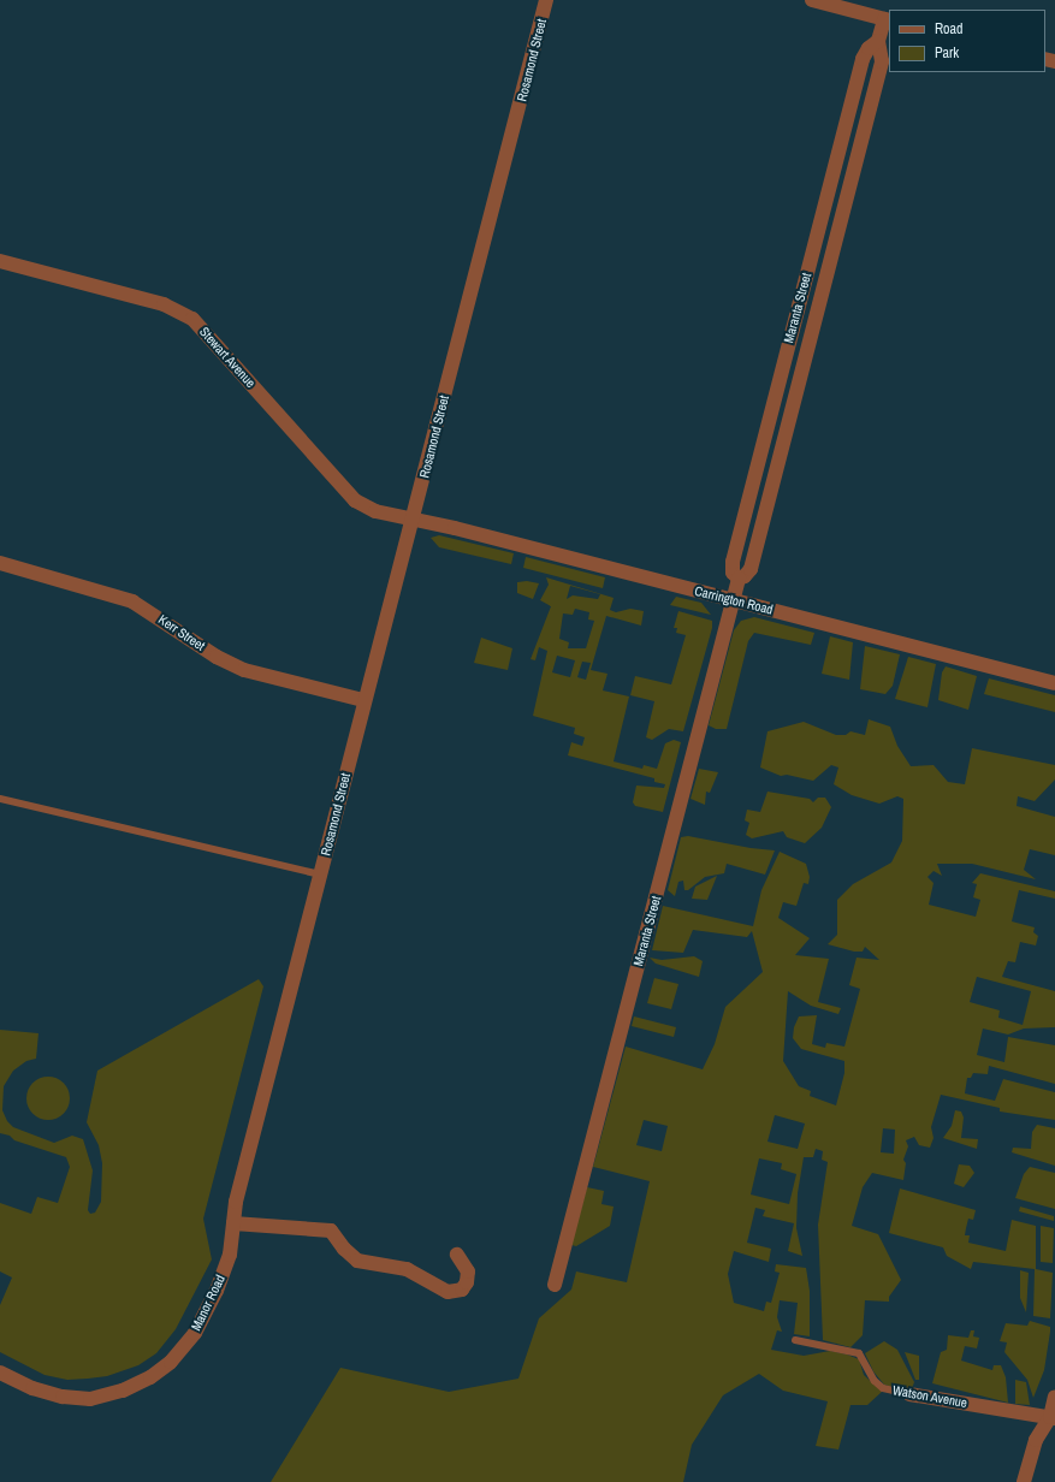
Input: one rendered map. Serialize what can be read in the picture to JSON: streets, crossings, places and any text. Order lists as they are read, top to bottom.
{
  "streets": {
    "street": [
      "Rosamond Street",
      "Maranta Street",
      "Stewart Avenue",
      "Carrington Road",
      "Kerr Street",
      "Manor Road",
      "Watson Avenue"
    ]
  },
  "crossings": [
    ["Rosamond Street", "Stewart Avenue"],
    ["Rosamond Street", "Carrington Road"],
    ["Rosamond Street", "Kerr Street"],
    ["Rosamond Street", "Manor Road"],
    ["Maranta Street", "Carrington Road"],
    ["Stewart Avenue", "Carrington Road"]
  ],
  "legend": ["Road", "Park"]
}
